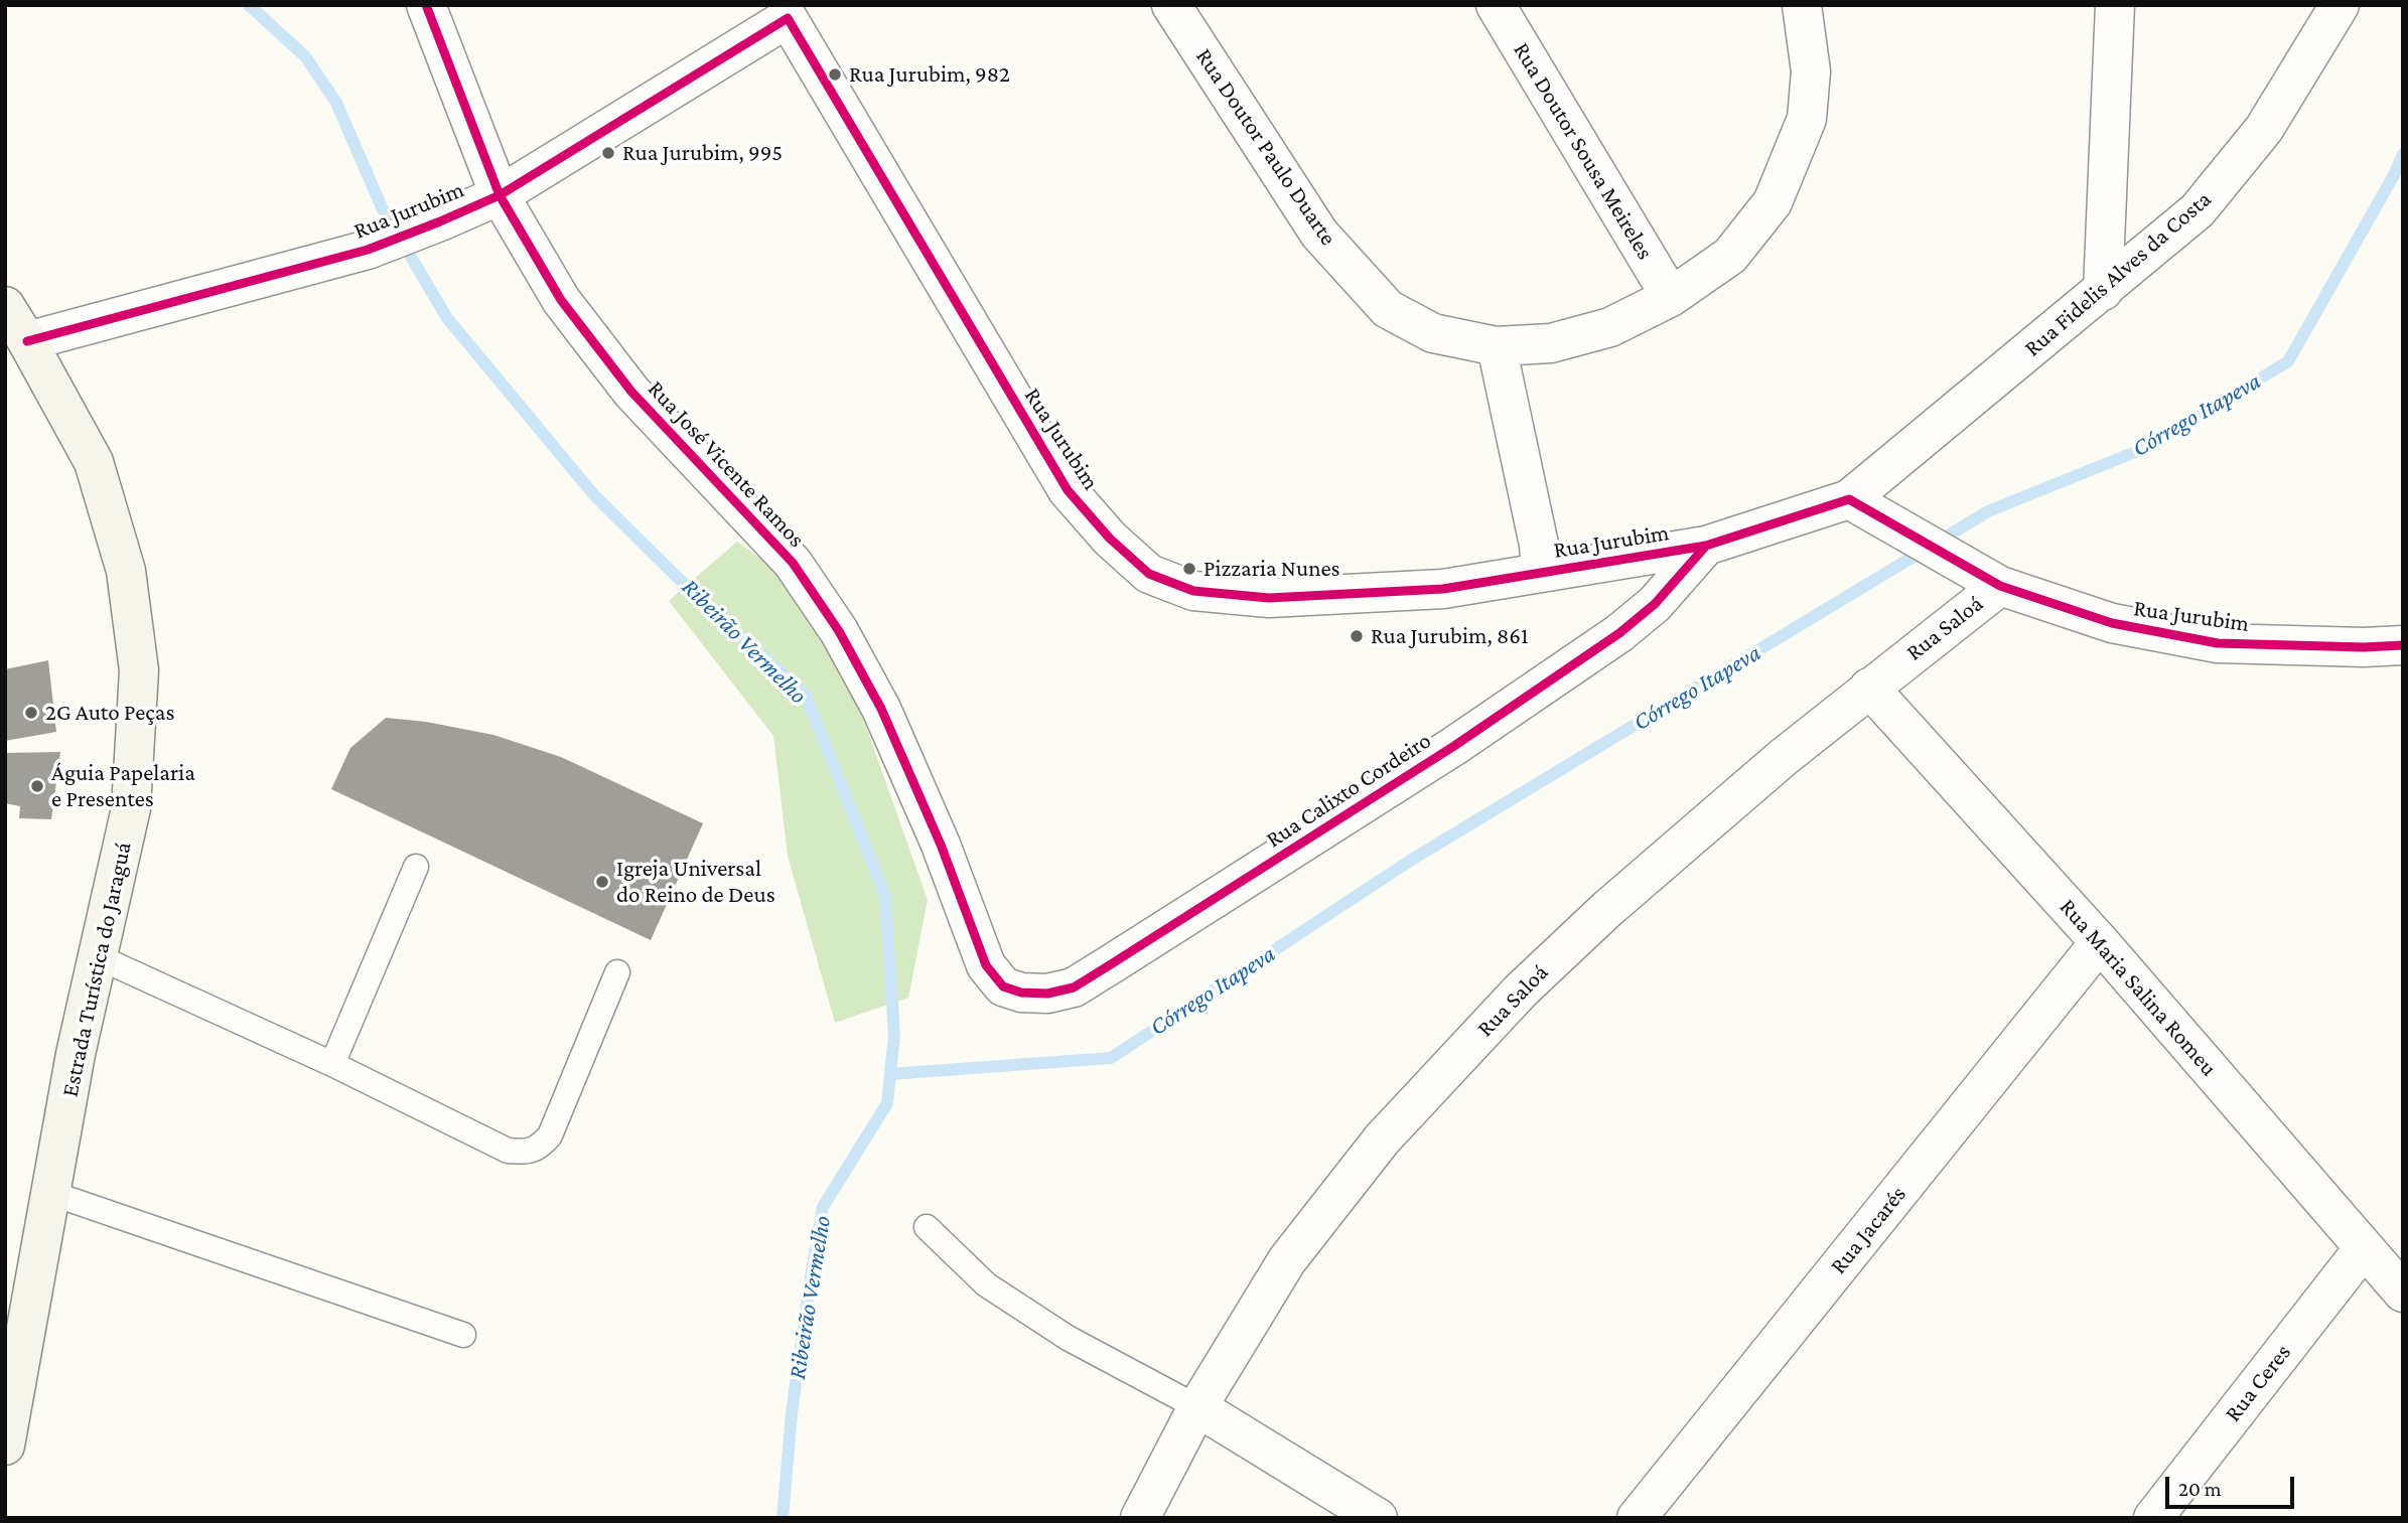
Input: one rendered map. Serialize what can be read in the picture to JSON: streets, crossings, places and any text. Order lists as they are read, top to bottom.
{
  "streets": {
    "main road": ["Estrada Turística do Jaraguá"],
    "street": [
      "Rua Doutor Paulo Duarte",
      "Rua Doutor Sousa Meireles",
      "Rua Jurubim",
      "Rua Fidelis Alves da Costa",
      "Rua José Vicente Ramos",
      "Rua Saloá",
      "Rua Calixto Cordeiro",
      "Rua Maria Salina Romeu",
      "Rua Jacarés",
      "Rua Ceres"
    ]
  },
  "crossings": [
    ["Rua Doutor Paulo Duarte", "Rua Doutor Sousa Meireles"],
    ["Rua Jurubim", "Rua Fidelis Alves da Costa"],
    ["Rua Jurubim", "Rua José Vicente Ramos"],
    ["Rua Jurubim", "Rua Saloá"],
    ["Rua Jurubim", "Rua Calixto Cordeiro"],
    ["Rua Jurubim", "Estrada Turística do Jaraguá"],
    ["Rua José Vicente Ramos", "Rua Calixto Cordeiro"],
    ["Rua Saloá", "Rua Maria Salina Romeu"],
    ["Rua Maria Salina Romeu", "Rua Jacarés"],
    ["Rua Maria Salina Romeu", "Rua Ceres"]
  ],
  "water": ["Córrego Itapeva", "Ribeirão Vermelho"],
  "places": [
    "Rua Jurubim, 982",
    "Rua Jurubim, 995",
    "Pizzaria Nunes",
    "Rua Jurubim, 861",
    "2G Auto Peças",
    "Águia Papelaria e Presentes",
    "Igreja Universal do Reino de Deus"
  ],
  "scale_bar": "20 m"
}
